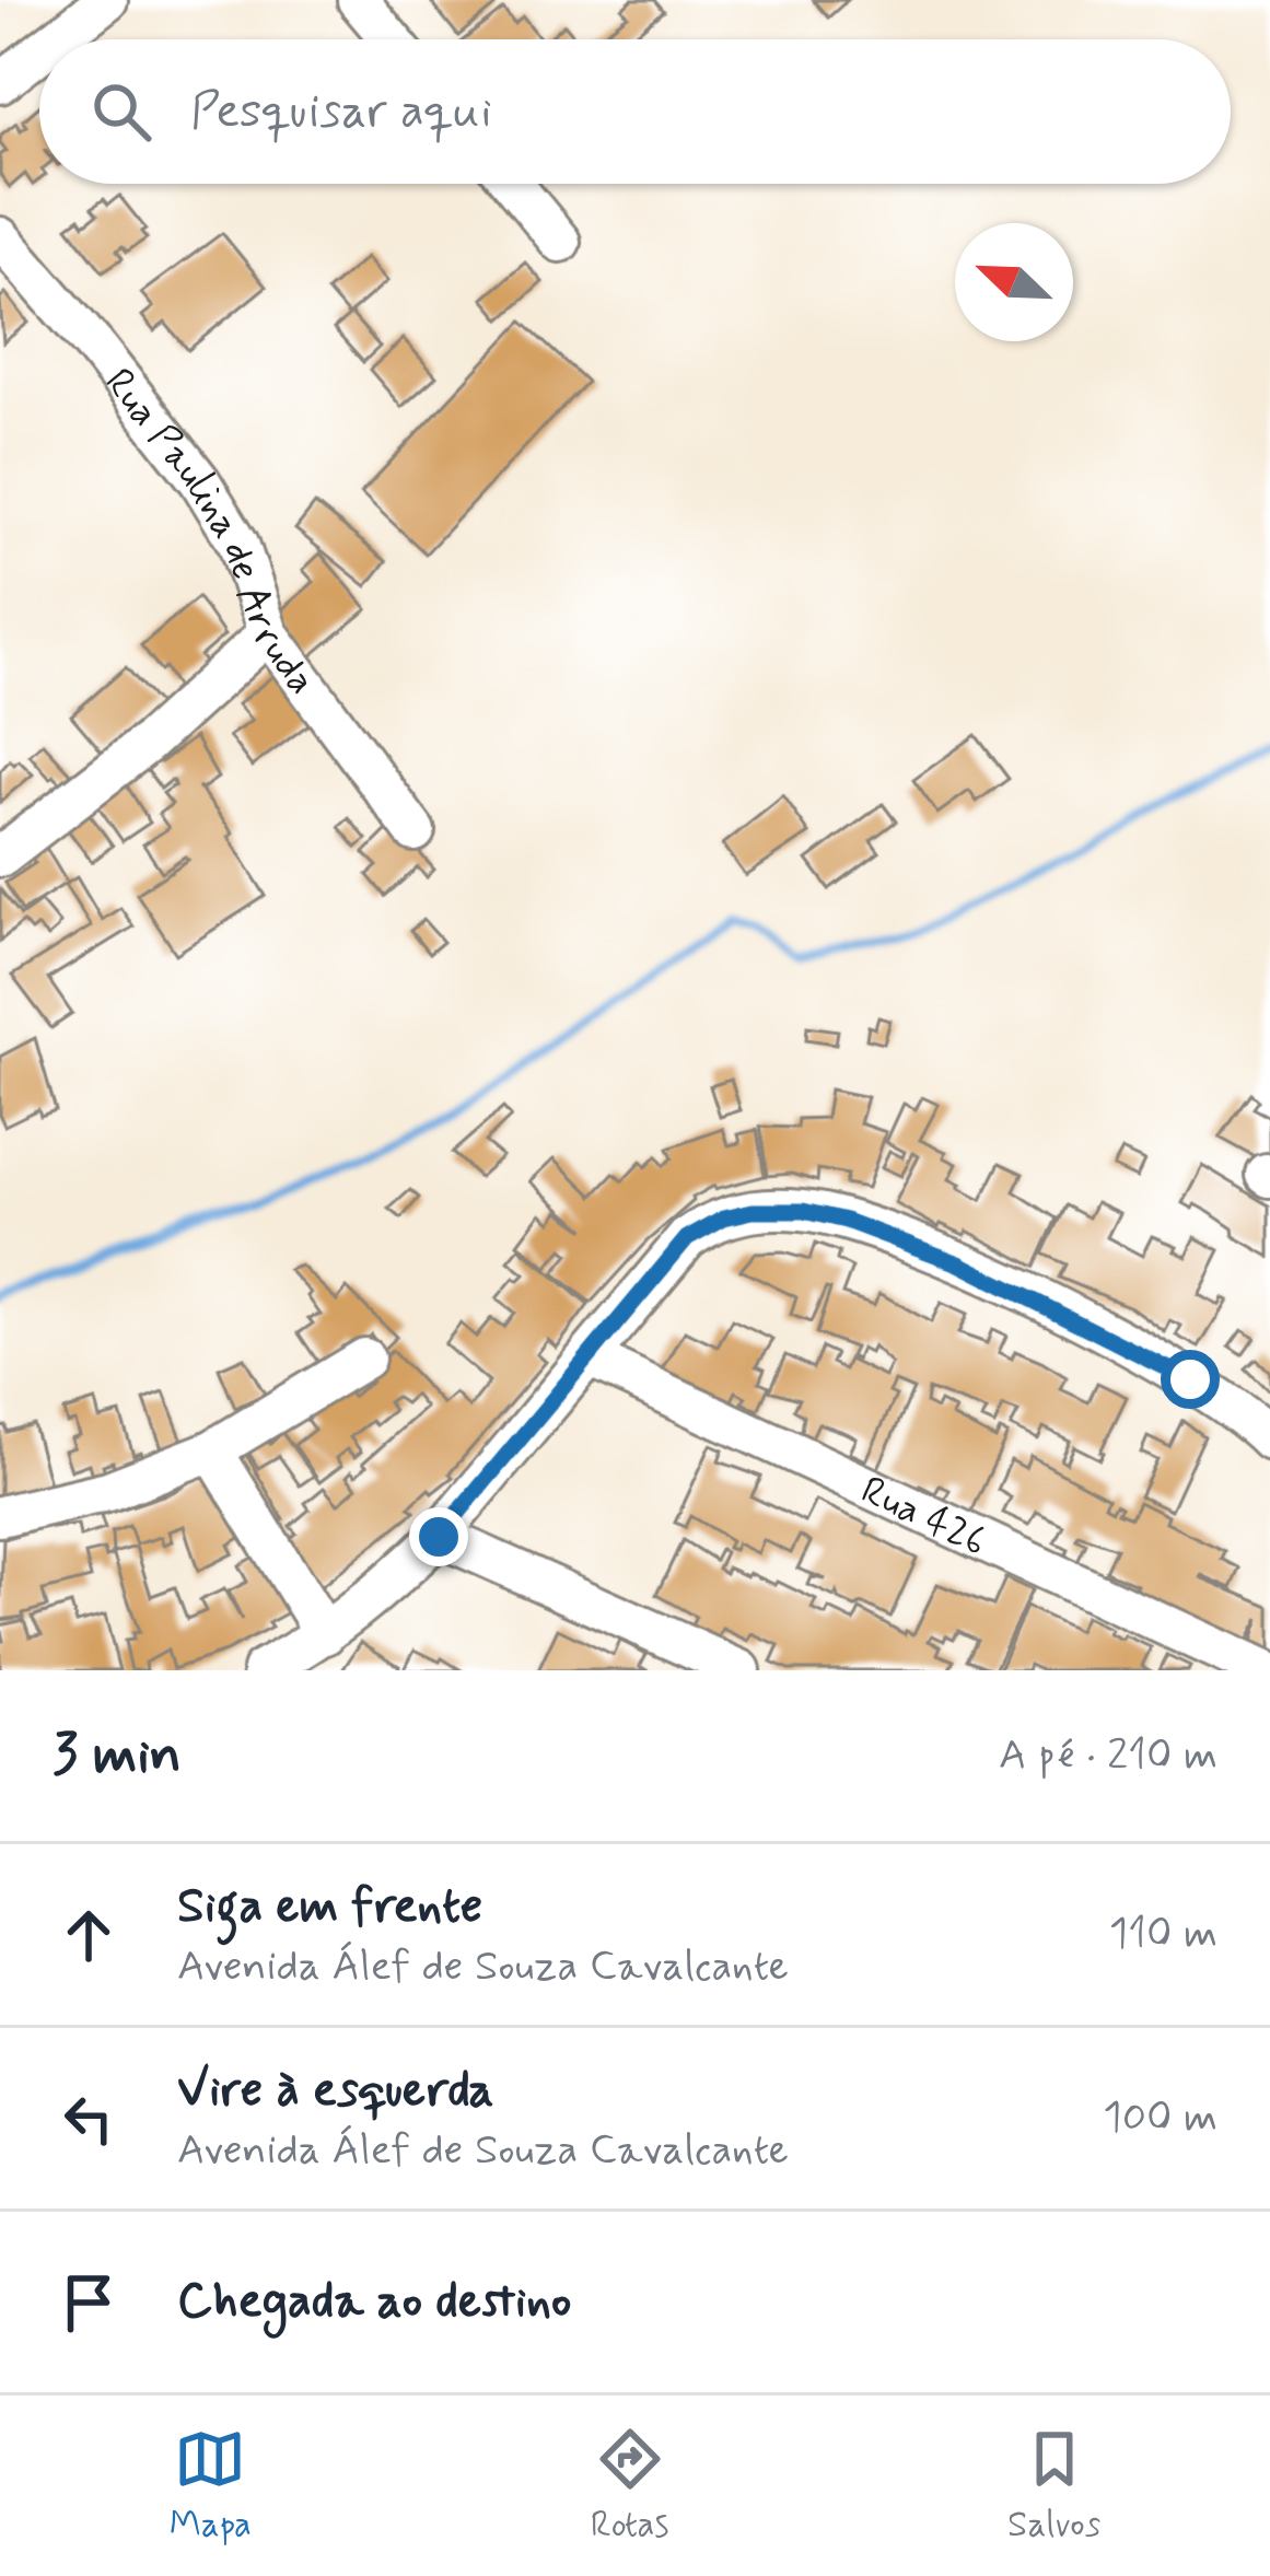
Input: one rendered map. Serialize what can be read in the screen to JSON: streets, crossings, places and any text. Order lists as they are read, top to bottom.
{
  "streets": {
    "street": ["Rua Paulina de Arruda", "Rua 426"]
  },
  "north": "top left",
  "page": {
    "search": "Pesquisar aqui",
    "heading": ["3 min", "A pé · 210 m"],
    "list": [
      ["Siga em frente", "Avenida Álef de Souza Cavalcante", "110 m"],
      ["Vire à esquerda", "Avenida Álef de Souza Cavalcante", "100 m"],
      "Chegada ao destino"
    ],
    "nav": ["Mapa", "Rotas", "Salvos"]
  }
}
